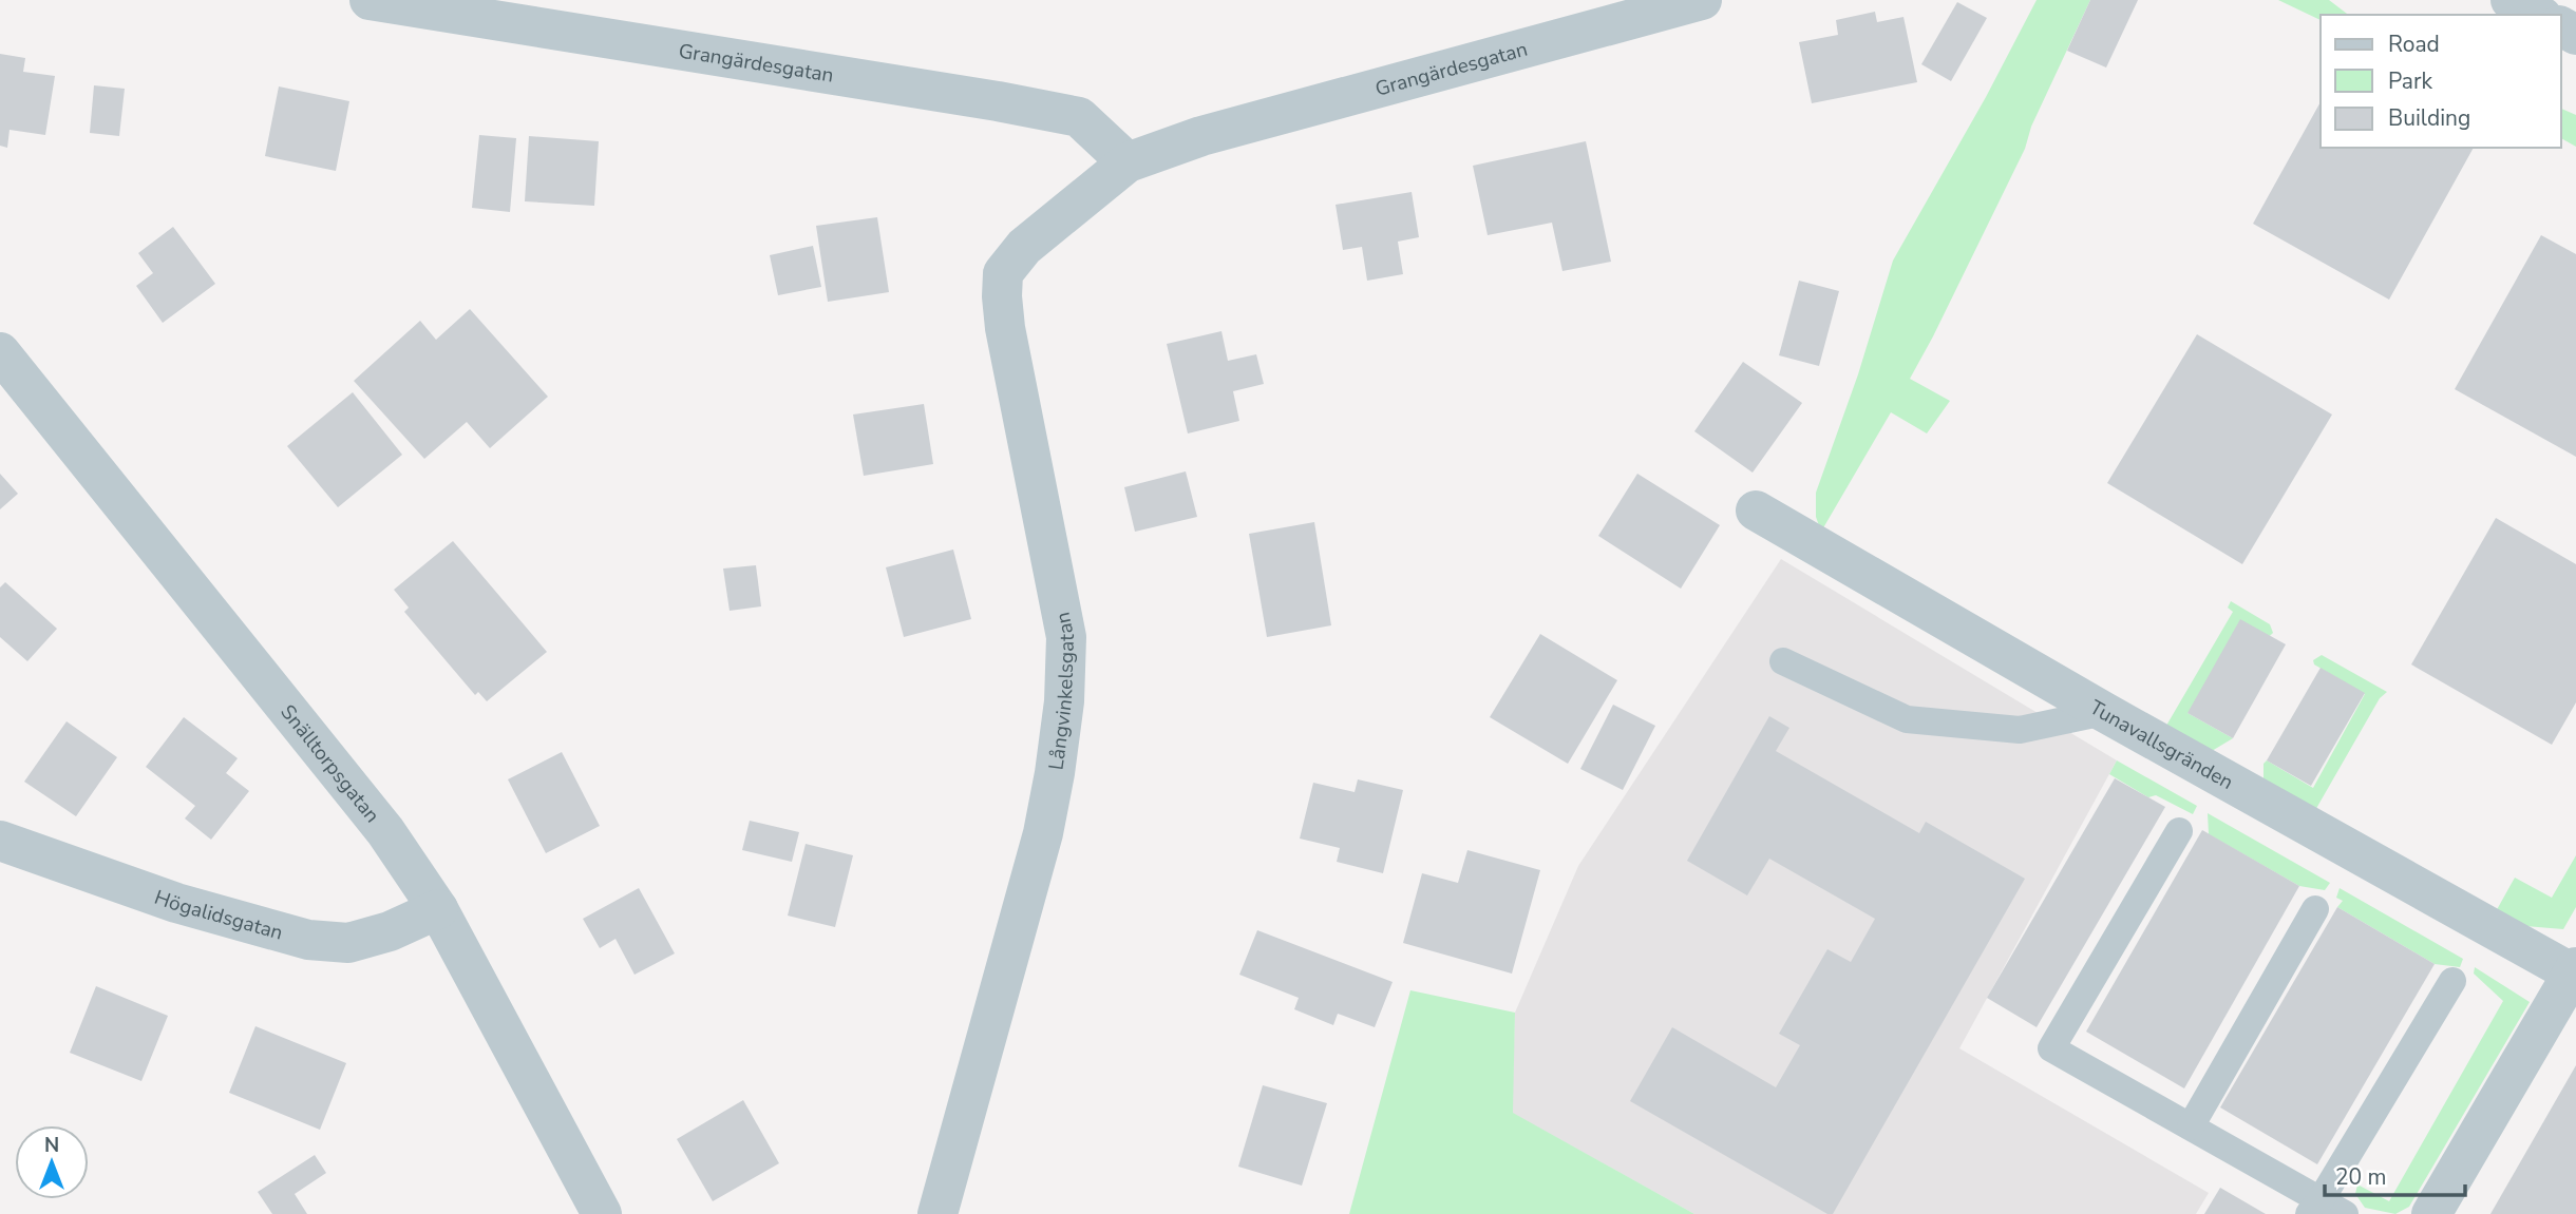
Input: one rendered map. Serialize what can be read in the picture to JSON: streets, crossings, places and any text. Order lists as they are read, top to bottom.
{
  "streets": {
    "street": [
      "Grangärdesgatan",
      "Långvinkelsgatan",
      "Tunavallsgränden",
      "Snälltorpsgatan",
      "Högalidsgatan"
    ]
  },
  "crossings": [
    ["Grangärdesgatan", "Långvinkelsgatan"],
    ["Snälltorpsgatan", "Högalidsgatan"]
  ],
  "legend": ["Road", "Park", "Building"],
  "scale_bar": "20 m",
  "north": "top"
}
